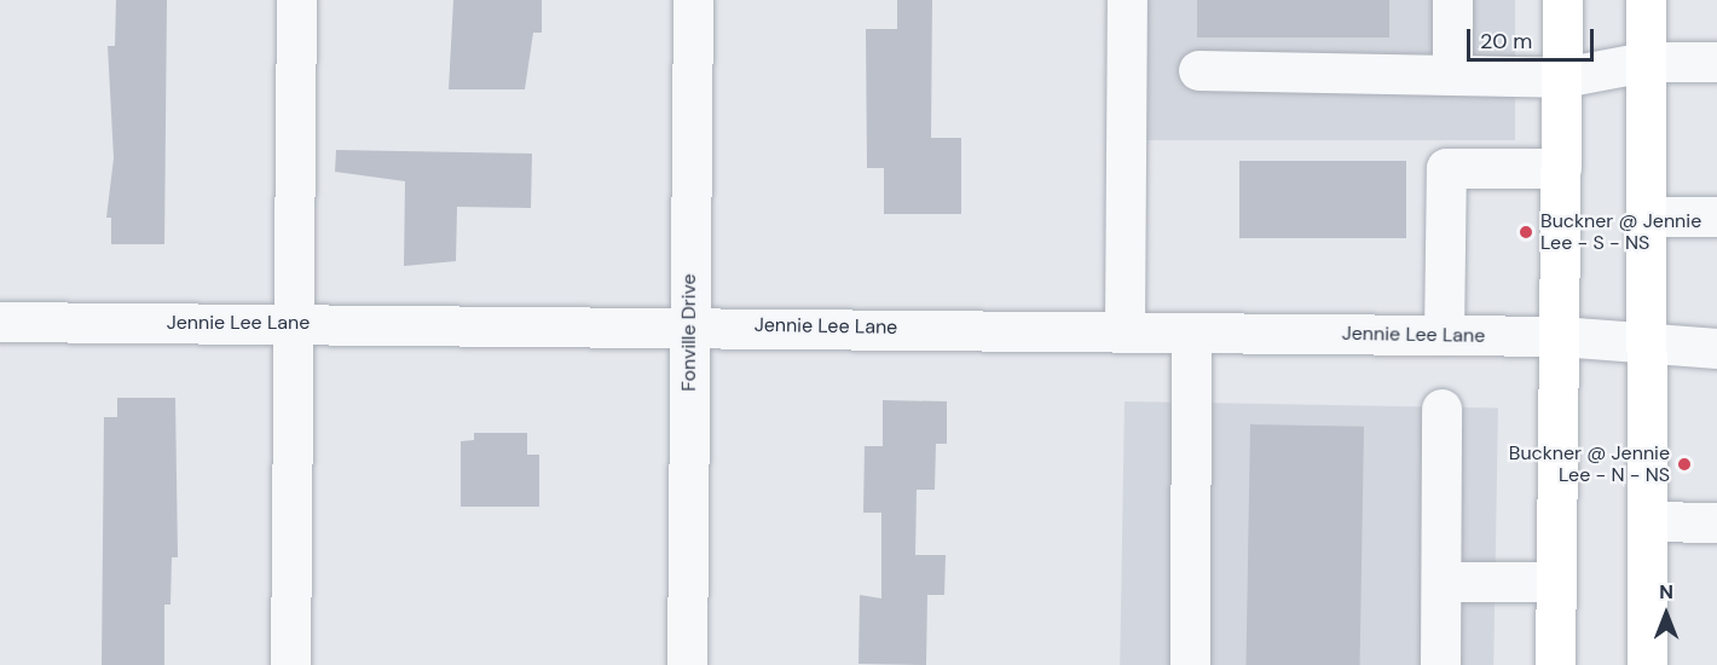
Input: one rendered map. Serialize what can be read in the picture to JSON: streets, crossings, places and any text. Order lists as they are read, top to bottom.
{
  "streets": {
    "street": ["Jennie Lee Lane", "Fonville Drive"]
  },
  "crossings": [
    ["Jennie Lee Lane", "Fonville Drive"]
  ],
  "places": ["Buckner @ Jennie Lee - S - NS", "Buckner @ Jennie Lee - N - NS"],
  "scale_bar": "20 m",
  "north": "top"
}
